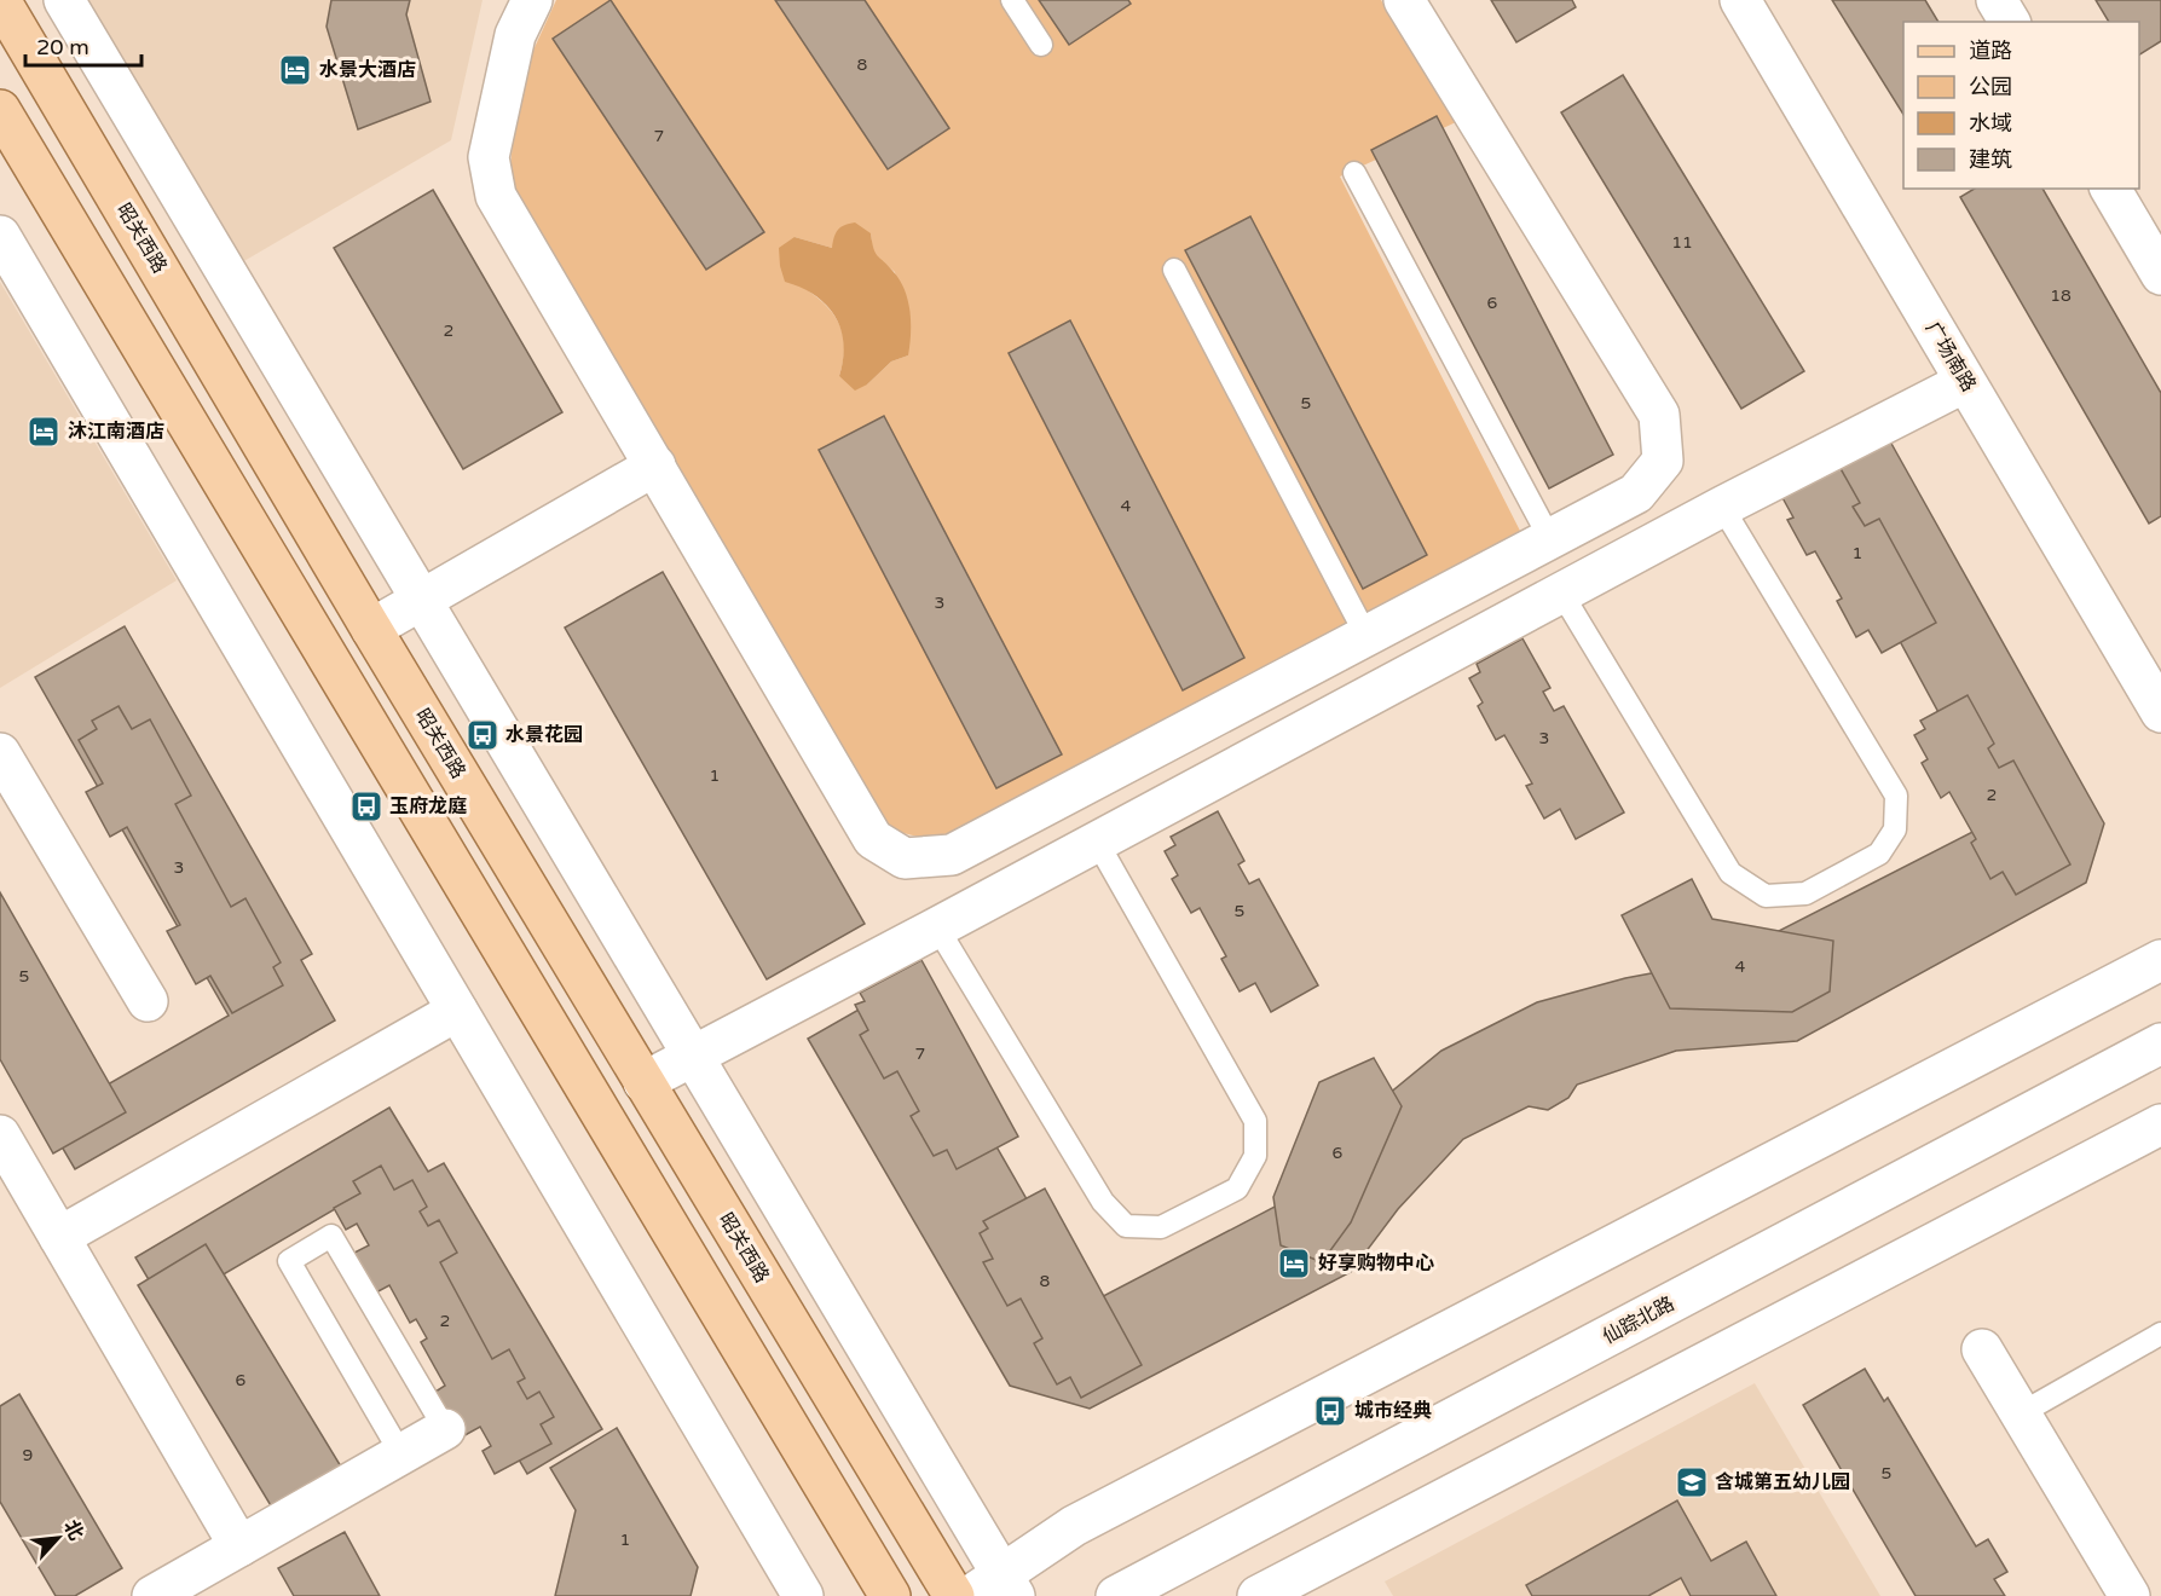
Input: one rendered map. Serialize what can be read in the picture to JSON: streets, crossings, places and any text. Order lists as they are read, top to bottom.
{
  "streets": {
    "main road": ["昭关西路"],
    "street": ["广场南路", "仙踪北路"]
  },
  "places": {
    "hotel": ["水景大酒店", "沐江南酒店", "好享购物中心"],
    "bus stop": ["水景花园", "玉府龙庭", "城市经典"],
    "school or university": ["含城第五幼儿园"]
  },
  "house_numbers": [
    "8",
    "7",
    "11",
    "18",
    "6",
    "2",
    "5",
    "4",
    "1",
    "3",
    "3",
    "1",
    "2",
    "3",
    "5",
    "4",
    "5",
    "7",
    "6",
    "8",
    "2",
    "6",
    "9",
    "5",
    "1"
  ],
  "legend": [
    "道路",
    "公园",
    "水域",
    "建筑"
  ],
  "scale_bar": "20 m",
  "north": "top right"
}
